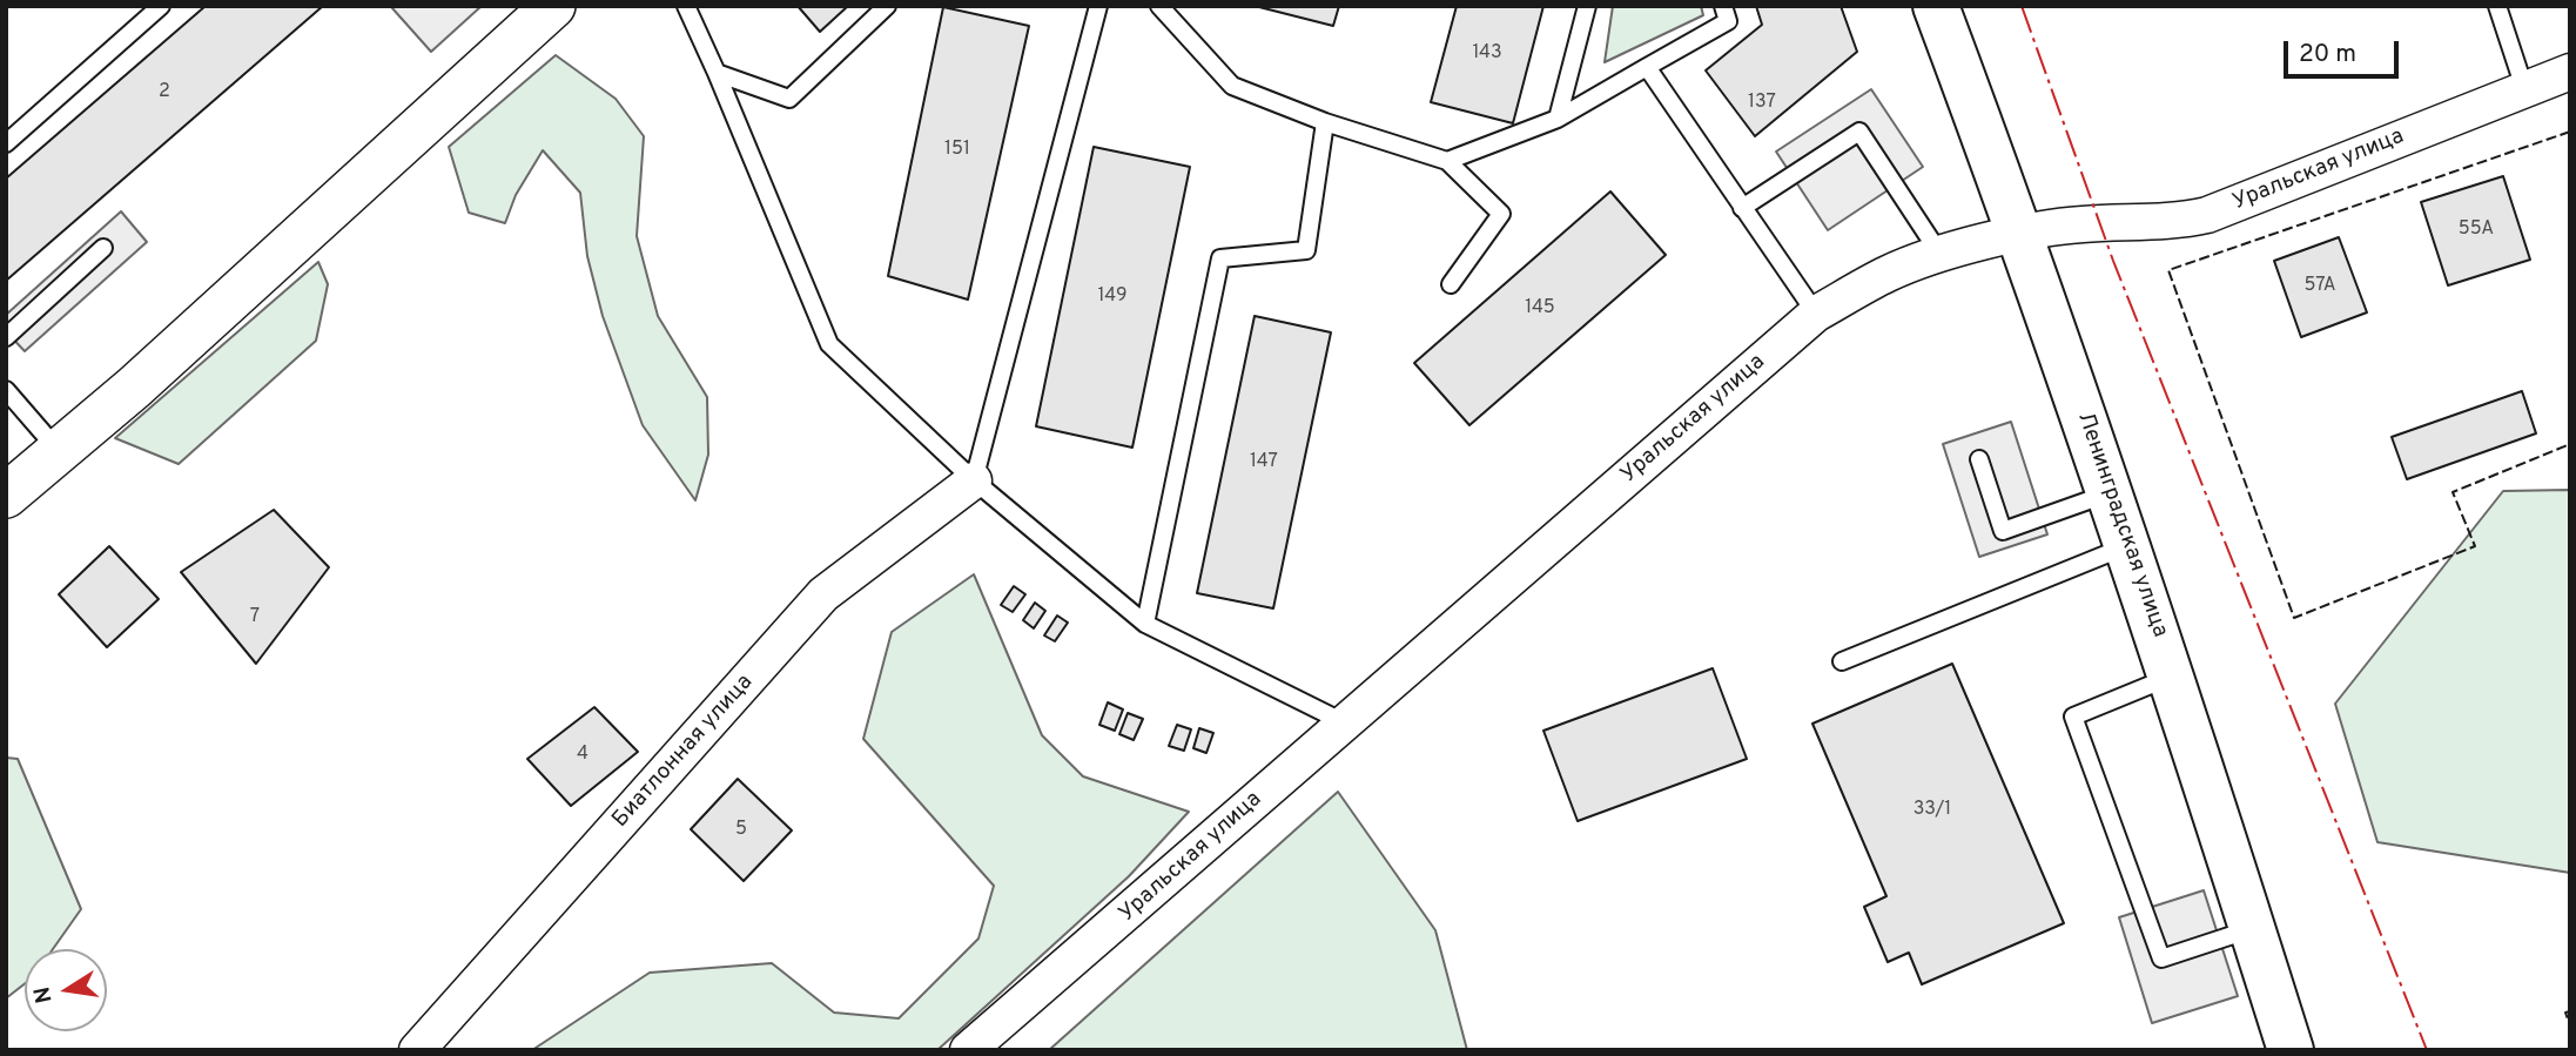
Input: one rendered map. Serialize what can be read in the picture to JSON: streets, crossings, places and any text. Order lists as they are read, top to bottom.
{
  "streets": {
    "main road": ["Ленинградская улица"],
    "street": ["Уральская улица", "Биатлонная улица"]
  },
  "crossings": [
    ["Уральская улица", "Ленинградская улица"]
  ],
  "house_numbers": [
    "143",
    "2",
    "137",
    "151",
    "55А",
    "57А",
    "149",
    "145",
    "147",
    "7",
    "4",
    "33/1",
    "5"
  ],
  "scale_bar": "20 m",
  "north": "left"
}
